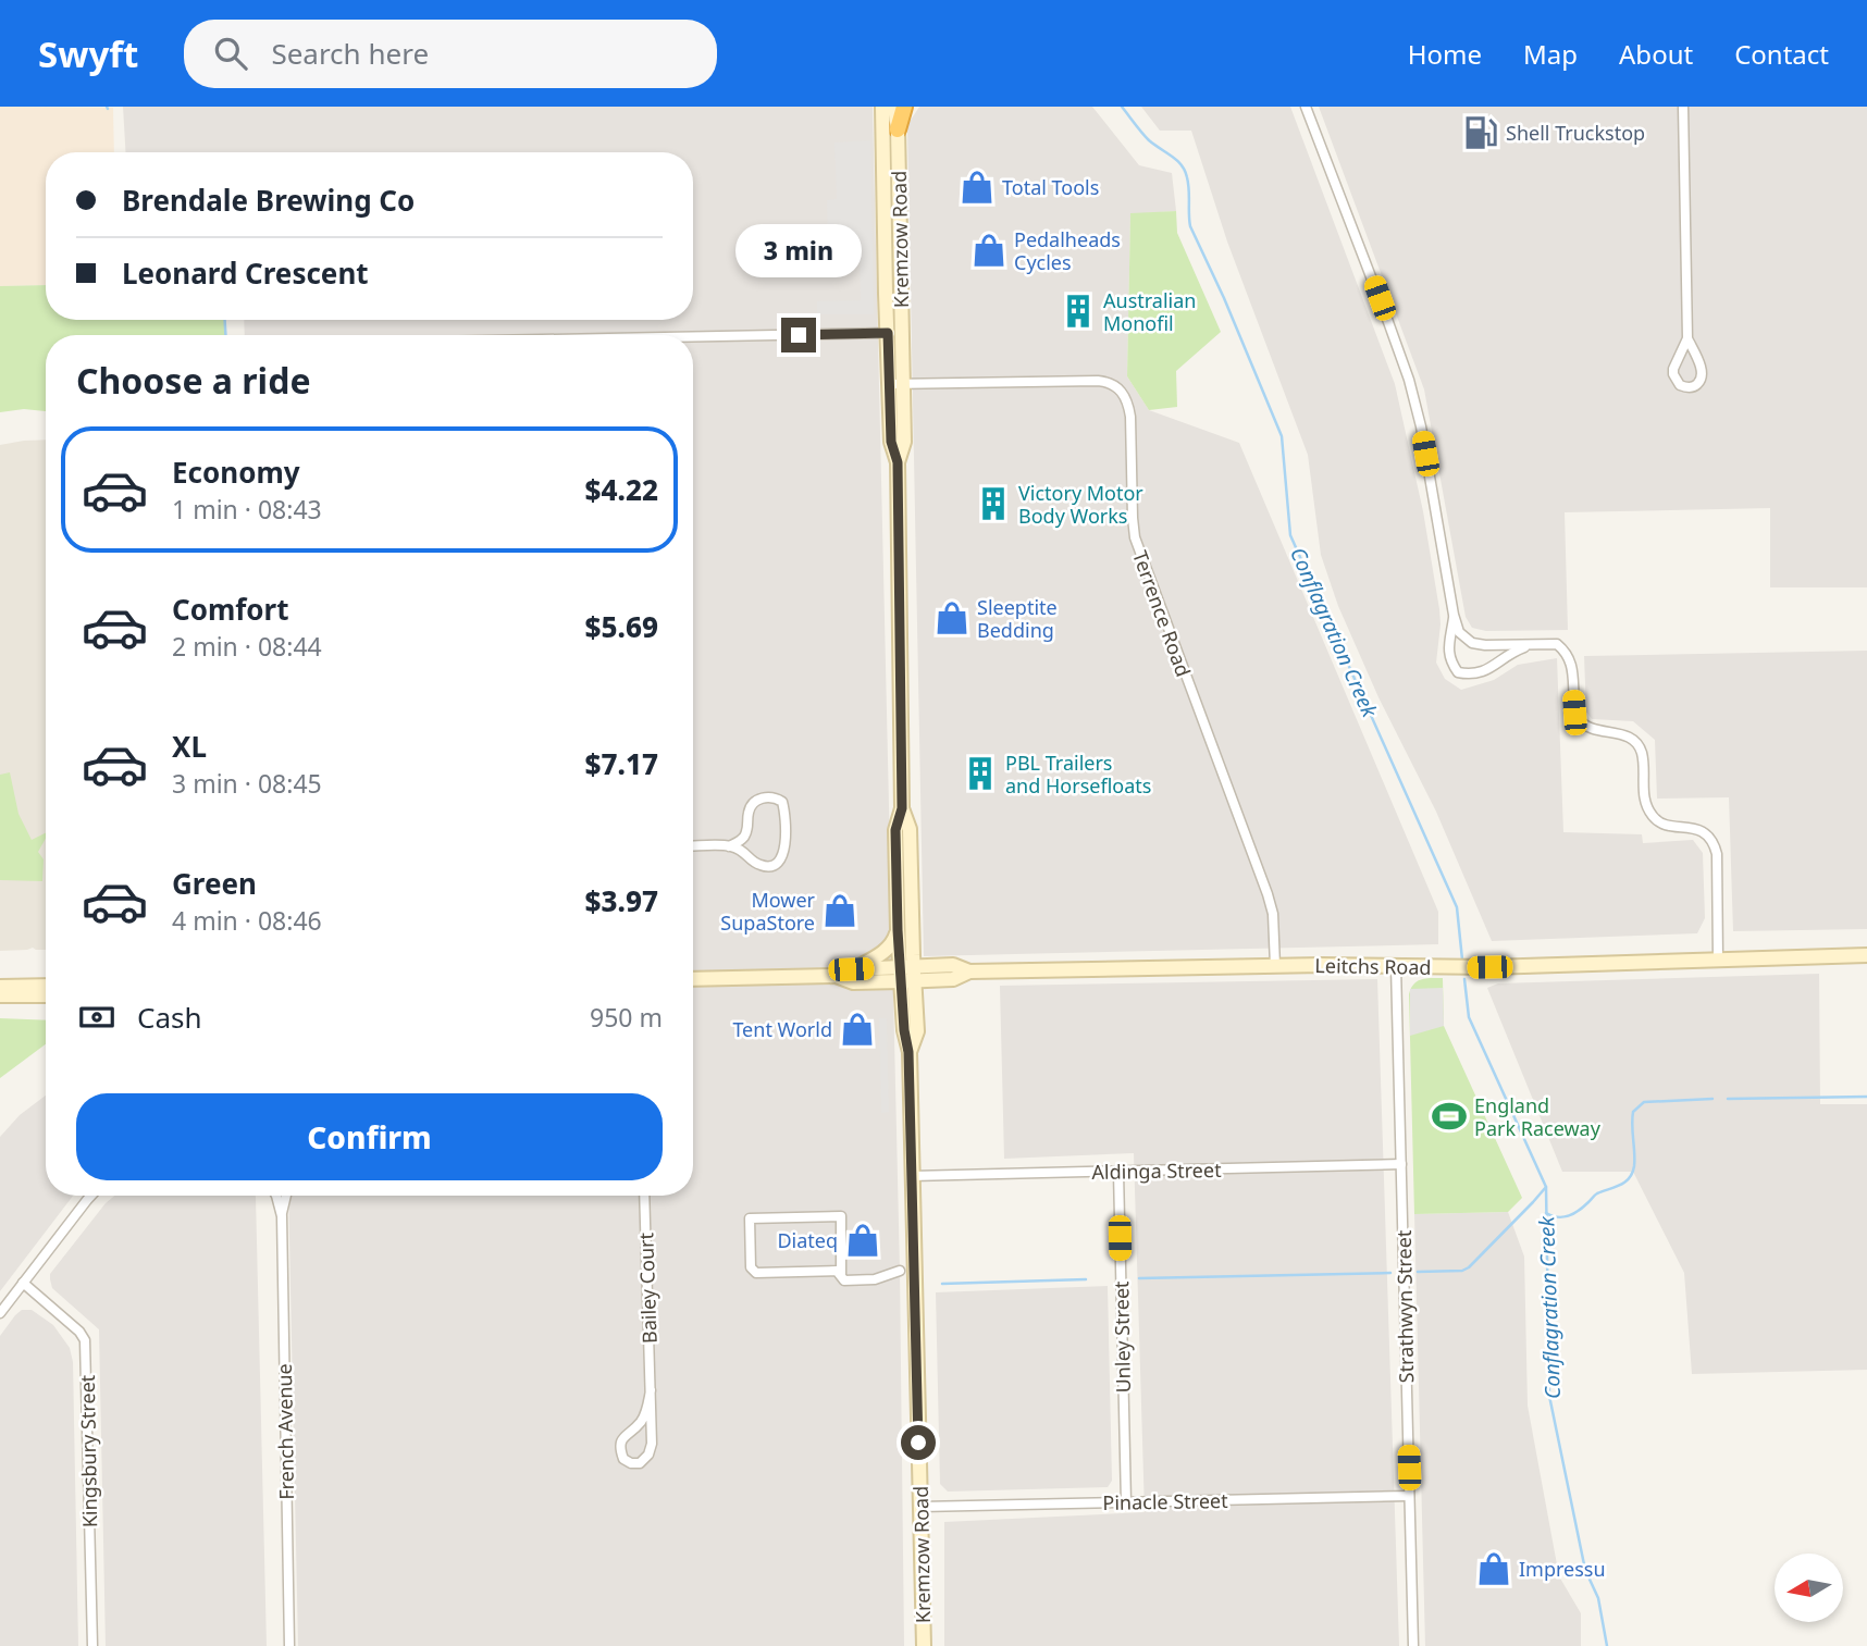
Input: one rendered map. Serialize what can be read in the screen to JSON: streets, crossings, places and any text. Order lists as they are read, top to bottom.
{
  "streets": {
    "street": [
      "Kremzow Road",
      "Terrence Road",
      "Leitchs Road",
      "Aldinga Street",
      "Bailey Court",
      "Strathwyn Street",
      "Unley Street",
      "French Avenue",
      "Kingsbury Street",
      "Pinacle Street"
    ]
  },
  "crossings": [
    ["Kremzow Road", "Terrence Road"],
    ["Kremzow Road", "Leitchs Road"],
    ["Kremzow Road", "Aldinga Street"],
    ["Kremzow Road", "Pinacle Street"],
    ["Terrence Road", "Leitchs Road"],
    ["Leitchs Road", "Strathwyn Street"],
    ["Aldinga Street", "Strathwyn Street"],
    ["Aldinga Street", "Unley Street"],
    ["Strathwyn Street", "Pinacle Street"],
    ["Unley Street", "Pinacle Street"]
  ],
  "water": ["Conflagration Creek"],
  "places": {
    "fuel station": ["Shell Truckstop"],
    "shop": [
      "Total Tools",
      "Pedalheads Cycles",
      "Sleeptite Bedding",
      "Mower SupaStore",
      "Tent World",
      "Diateq",
      "Impressu"
    ],
    "building": ["Australian Monofil", "Victory Motor Body Works", "PBL Trailers and Horsefloats"],
    "sports": ["England Park Raceway"]
  },
  "north": "left",
  "page": {
    "header": "Swyft",
    "search": "Search here",
    "nav": [
      "Home",
      "Map",
      "About",
      "Contact"
    ],
    "banner": ["Brendale Brewing Co", "Leonard Crescent"],
    "bubble": "3 min",
    "heading": "Choose a ride",
    "list": [
      {
        "name": "Economy",
        "note": "1 min · 08:43",
        "value": "$4.22"
      },
      {
        "name": "Comfort",
        "note": "2 min · 08:44",
        "value": "$5.69"
      },
      {
        "name": "XL",
        "note": "3 min · 08:45",
        "value": "$7.17"
      },
      {
        "name": "Green",
        "note": "4 min · 08:46",
        "value": "$3.97"
      }
    ],
    "pay": ["Cash", "950 m"],
    "buttons": "Confirm"
  }
}
